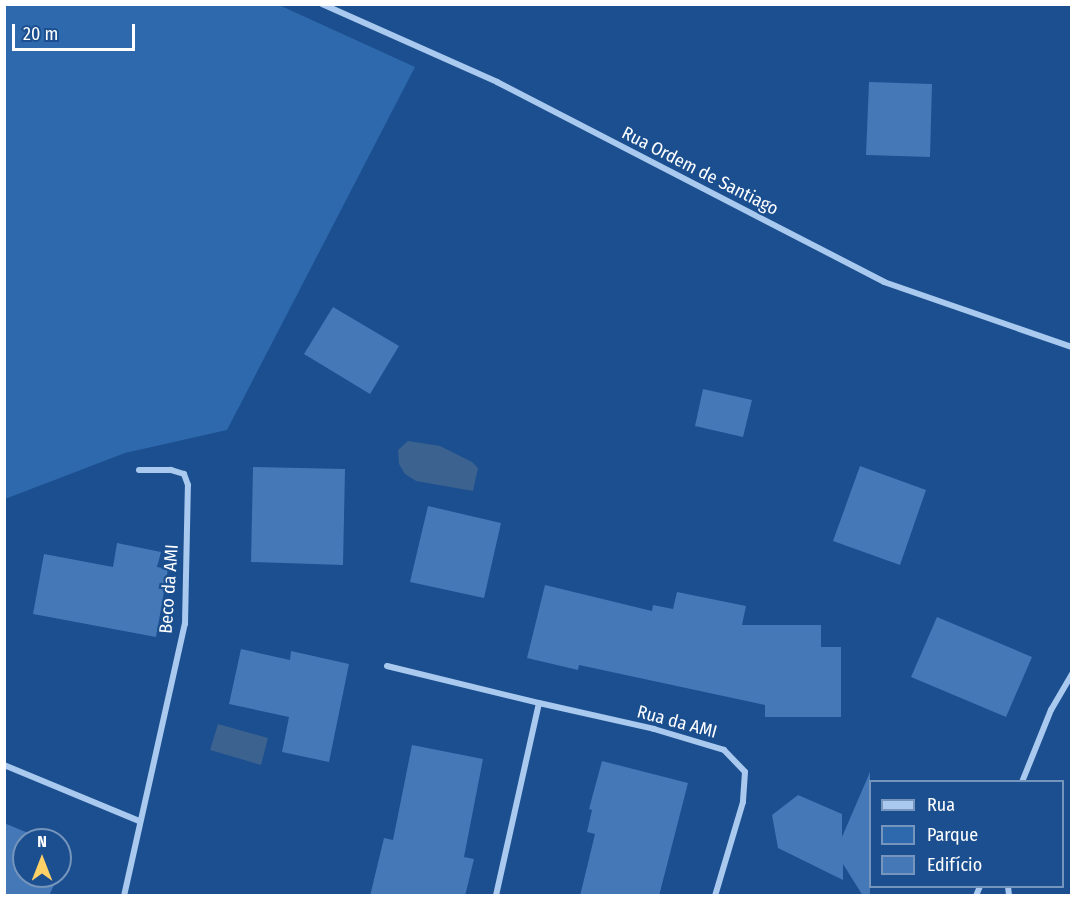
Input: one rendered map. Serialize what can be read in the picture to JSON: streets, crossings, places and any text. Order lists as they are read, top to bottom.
{
  "streets": {
    "street": ["Rua Ordem de Santiago", "Beco da AMI", "Rua da AMI"]
  },
  "legend": ["Rua", "Parque", "Edifício"],
  "scale_bar": "20 m",
  "north": "top"
}
